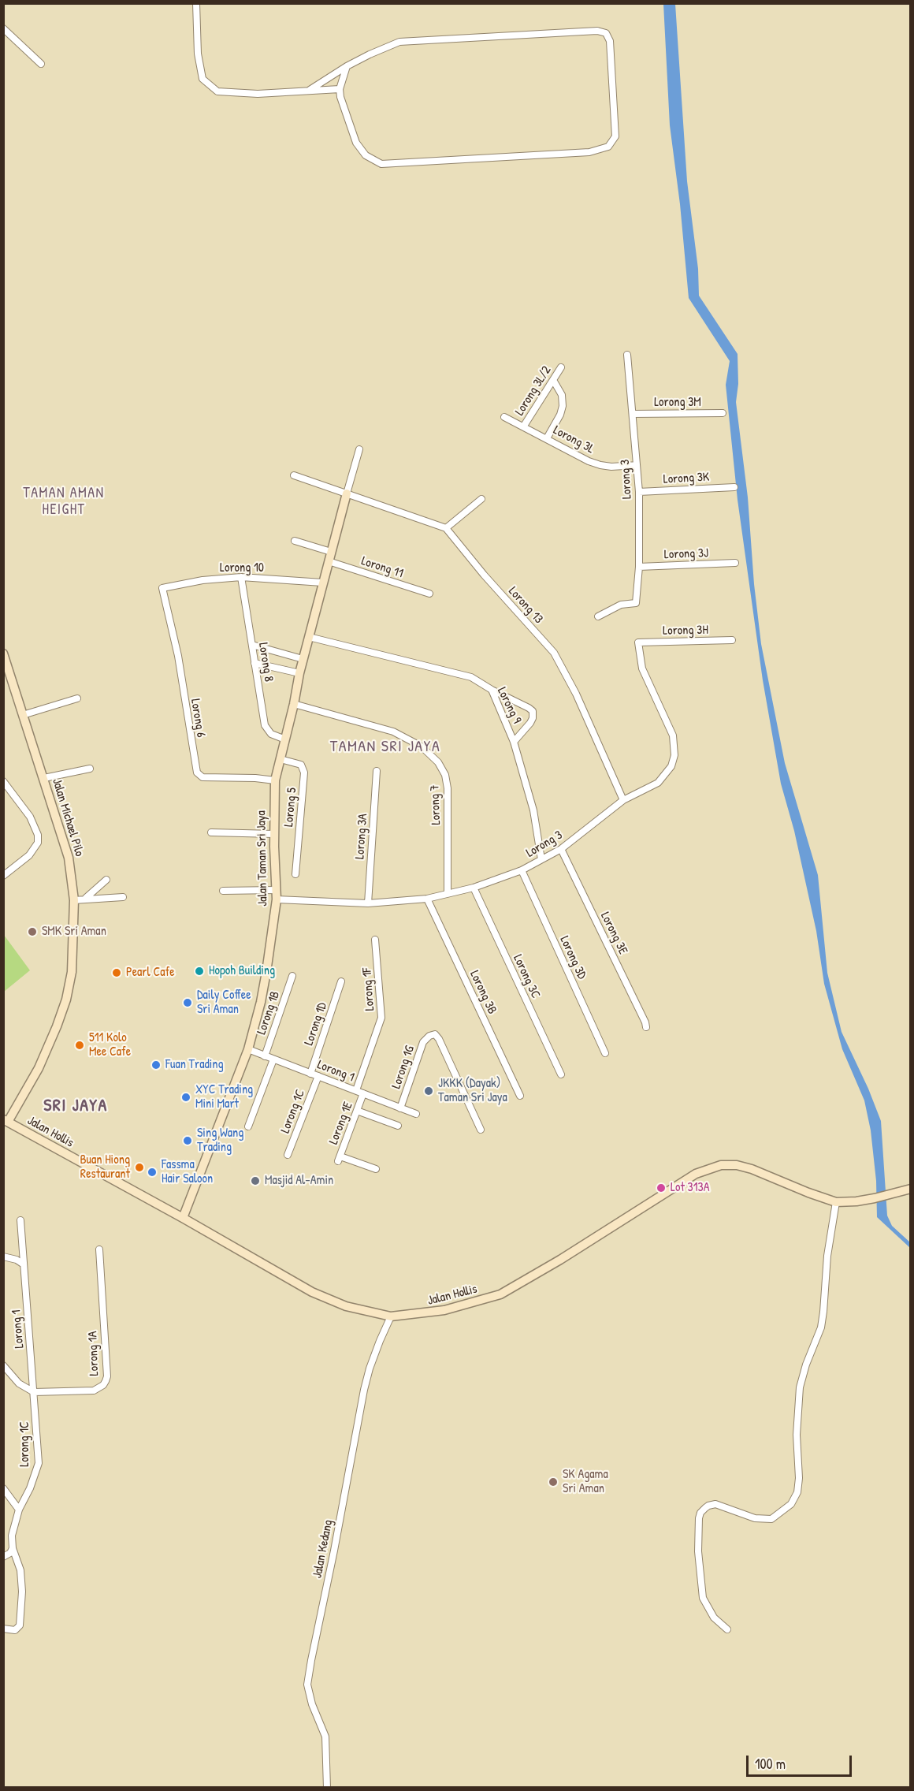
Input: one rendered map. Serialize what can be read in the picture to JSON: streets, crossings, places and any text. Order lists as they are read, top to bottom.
{
  "streets": {
    "street": [
      "Lorong 3L/2",
      "Lorong 3M",
      "Lorong 3L",
      "Lorong 3K",
      "Lorong 3",
      "Lorong 3J",
      "Lorong 11",
      "Lorong 10",
      "Lorong 13",
      "Lorong 3H",
      "Lorong 8",
      "Lorong 9",
      "Lorong 6",
      "Lorong 7",
      "Lorong 5",
      "Jalan Michael Pilo",
      "Lorong 3A",
      "Jalan Taman Sri Jaya",
      "Lorong 3E",
      "Lorong 3D",
      "Lorong 3C",
      "Lorong 1F",
      "Lorong 3B",
      "Lorong 1B",
      "Lorong 1D",
      "Lorong 1G",
      "Lorong 1",
      "Lorong 1C",
      "Lorong 1E",
      "Jalan Hollis",
      "Lorong 1A",
      "Jalan Kedang"
    ]
  },
  "crossings": [
    ["Lorong 3L/2", "Lorong 3L"],
    ["Lorong 3M", "Lorong 3"],
    ["Lorong 3L", "Lorong 3"],
    ["Lorong 3K", "Lorong 3"],
    ["Lorong 3", "Lorong 3J"],
    ["Lorong 3", "Lorong 13"],
    ["Lorong 3", "Lorong 3H"],
    ["Lorong 3", "Lorong 9"],
    ["Lorong 3", "Lorong 7"],
    ["Lorong 3", "Lorong 3A"],
    ["Lorong 3", "Jalan Taman Sri Jaya"],
    ["Lorong 3", "Lorong 3E"],
    ["Lorong 3", "Lorong 3D"],
    ["Lorong 3", "Lorong 3C"],
    ["Lorong 3", "Lorong 3B"],
    ["Lorong 11", "Jalan Taman Sri Jaya"],
    ["Lorong 10", "Lorong 8"],
    ["Lorong 10", "Lorong 6"],
    ["Lorong 10", "Jalan Taman Sri Jaya"],
    ["Lorong 8", "Jalan Taman Sri Jaya"],
    ["Lorong 9", "Jalan Taman Sri Jaya"],
    ["Lorong 6", "Jalan Taman Sri Jaya"],
    ["Lorong 7", "Jalan Taman Sri Jaya"],
    ["Lorong 5", "Jalan Taman Sri Jaya"],
    ["Jalan Michael Pilo", "Jalan Hollis"],
    ["Jalan Taman Sri Jaya", "Lorong 1"],
    ["Jalan Taman Sri Jaya", "Jalan Hollis"],
    ["Lorong 1F", "Lorong 1"],
    ["Lorong 1B", "Lorong 1"],
    ["Lorong 1D", "Lorong 1"],
    ["Lorong 1G", "Lorong 1"],
    ["Lorong 1", "Lorong 1C"],
    ["Lorong 1", "Lorong 1E"],
    ["Lorong 1", "Lorong 1A"],
    ["Lorong 1C", "Lorong 1A"],
    ["Jalan Hollis", "Jalan Kedang"]
  ],
  "districts": ["TAMAN AMAN HEIGHT", "TAMAN SRI JAYA", "SRI JAYA"],
  "places": [
    "SMK Sri Aman",
    "Hopoh Building",
    "Pearl Cafe",
    "Daily Coffee Sri Aman",
    "511 Kolo Mee Cafe",
    "Fuan Trading",
    "JKKK (Dayak) Taman Sri Jaya",
    "XYC Trading Mini Mart",
    "Sing Wang Trading",
    "Buan Hiong Restaurant",
    "Fassma Hair Saloon",
    "Masjid Al-Amin",
    "Lot 313A",
    "SK Agama Sri Aman"
  ],
  "scale_bar": "100 m"
}
